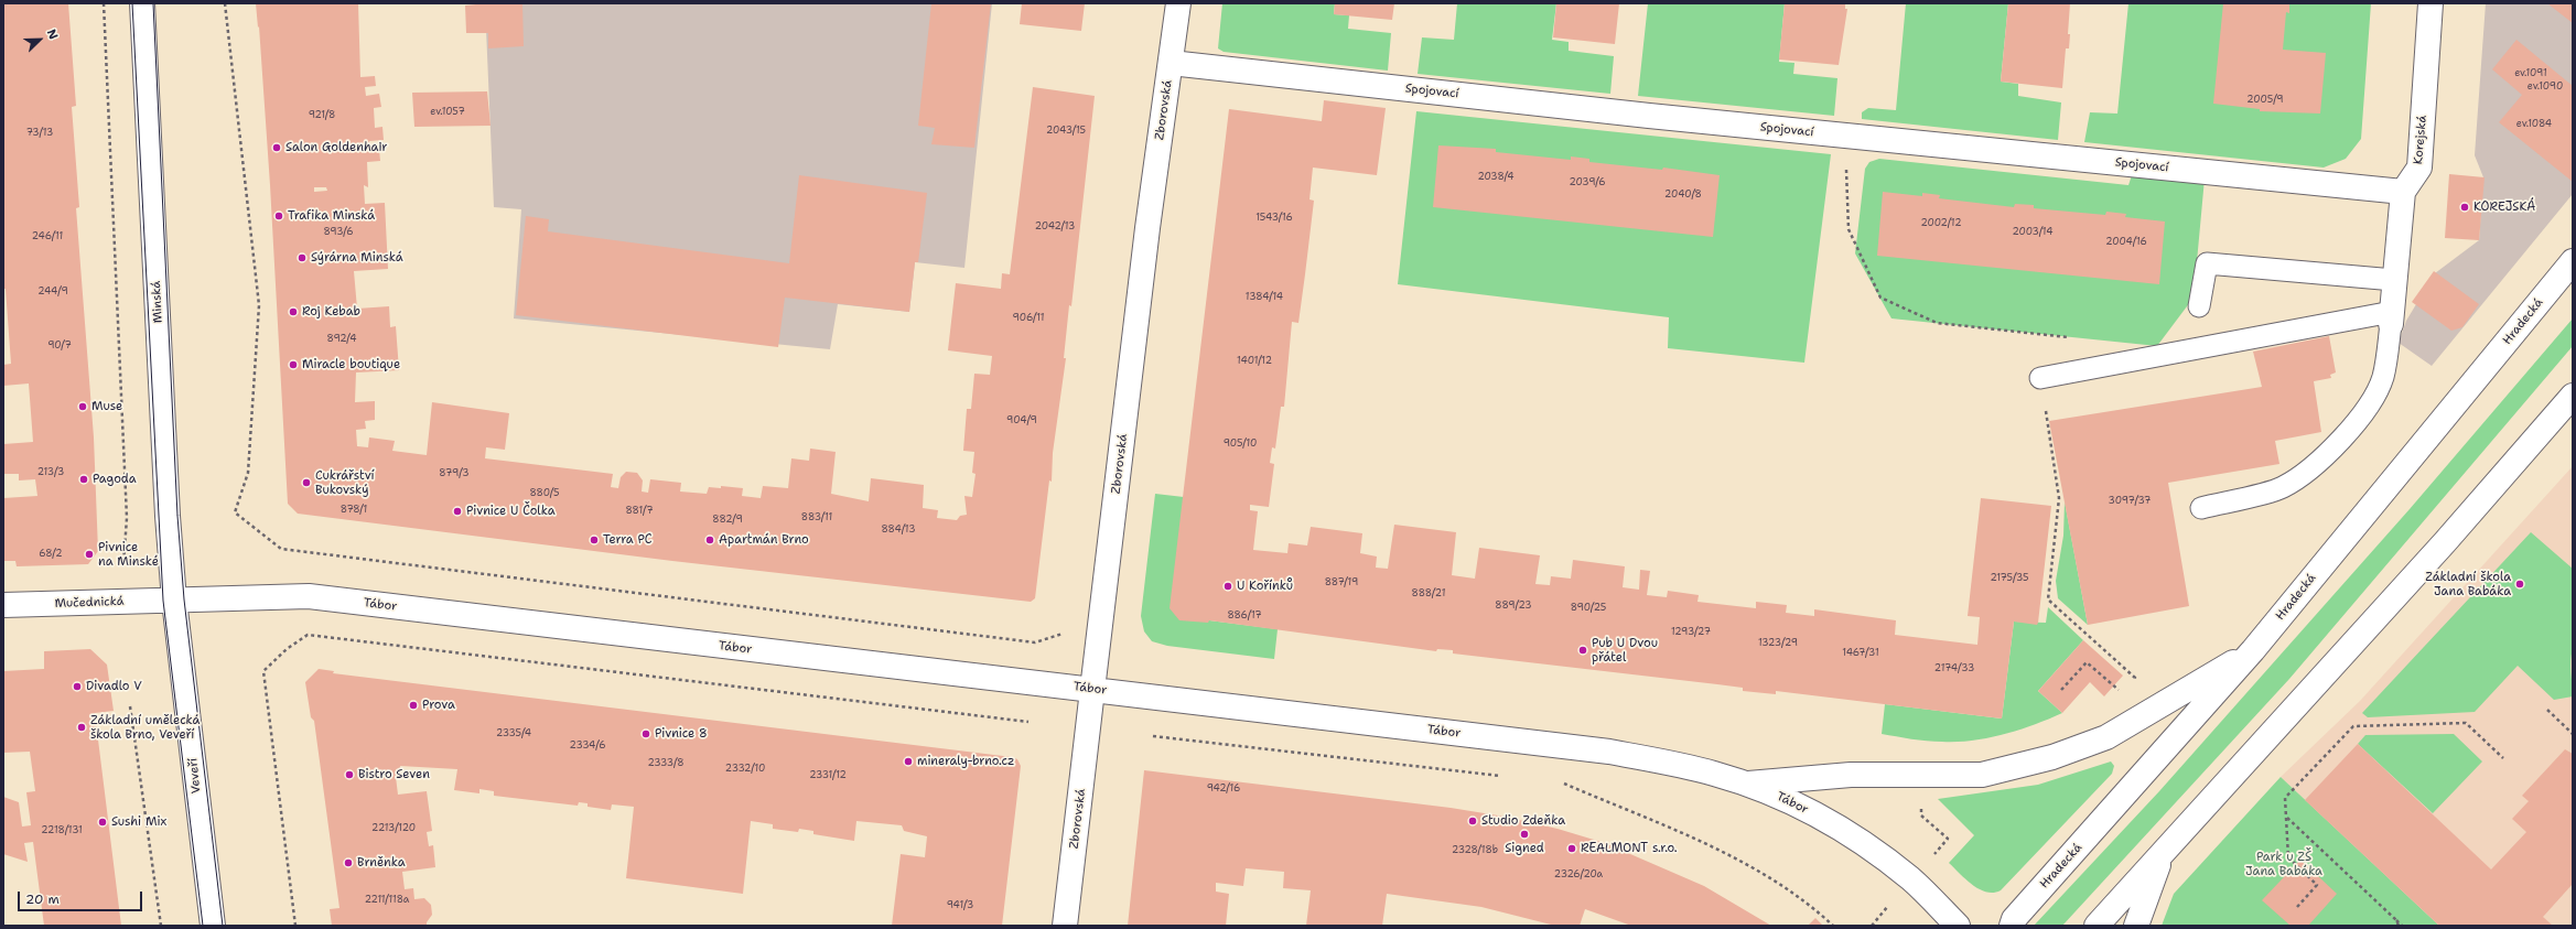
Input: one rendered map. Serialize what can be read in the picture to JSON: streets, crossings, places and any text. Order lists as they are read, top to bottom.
{
  "streets": {
    "street": [
      "Spojovací",
      "Zborovská",
      "Korejská",
      "Minská",
      "Hradecká",
      "Mučednická",
      "Tábor",
      "Veveří"
    ]
  },
  "crossings": [
    ["Spojovací", "Zborovská"],
    ["Spojovací", "Korejská"],
    ["Zborovská", "Tábor"],
    ["Minská", "Mučednická"],
    ["Minská", "Tábor"],
    ["Minská", "Veveří"],
    ["Mučednická", "Tábor"],
    ["Mučednická", "Veveří"],
    ["Tábor", "Veveří"]
  ],
  "parks": ["Park u ZŠ Jana Babáka"],
  "places": [
    "Salon Goldenhair",
    "KOREJSKÁ",
    "Trafika Minská",
    "Sýrárna Minská",
    "Roj Kebab",
    "Miracle boutique",
    "Muse",
    "Pagoda",
    "Cukrářství Bukovský",
    "Pivnice U Čolka",
    "Terra PC",
    "Apartmán Brno",
    "Pivnice na Minské",
    "Základní škola Jana Babáka",
    "U Kořínků",
    "Pub U Dvou přátel",
    "Divadlo V",
    "Prova",
    "Základní umělecká škola Brno, Veveří",
    "Pivnice 8",
    "mineraly-brno.cz",
    "Bistro Seven",
    "Studio Zdeňka",
    "Sushi Mix",
    "Signed",
    "REALMONT s.r.o.",
    "Brněnka"
  ],
  "house_numbers": [
    "ev.1091",
    "ev.1090",
    "2005/9",
    "ev.1057",
    "921/8",
    "ev.1084",
    "2043/15",
    "73/13",
    "2038/4",
    "2039/6",
    "2040/8",
    "1543/16",
    "2002/12",
    "2042/13",
    "893/6",
    "2003/14",
    "246/11",
    "2004/16",
    "244/9",
    "1384/14",
    "906/11",
    "892/4",
    "90/7",
    "1401/12",
    "904/9",
    "905/10",
    "213/3",
    "879/3",
    "880/5",
    "3097/37",
    "878/1",
    "881/7",
    "883/11",
    "882/9",
    "884/13",
    "68/2",
    "2175/35",
    "887/19",
    "888/21",
    "889/23",
    "890/25",
    "886/17",
    "1293/27",
    "1323/29",
    "1467/31",
    "2174/33",
    "2335/4",
    "2334/6",
    "2333/8",
    "2332/10",
    "2331/12",
    "942/16",
    "2213/120",
    "2218/131",
    "2328/18b",
    "2326/20a",
    "2211/118a",
    "941/3"
  ],
  "scale_bar": "20 m",
  "north": "top right"
}
